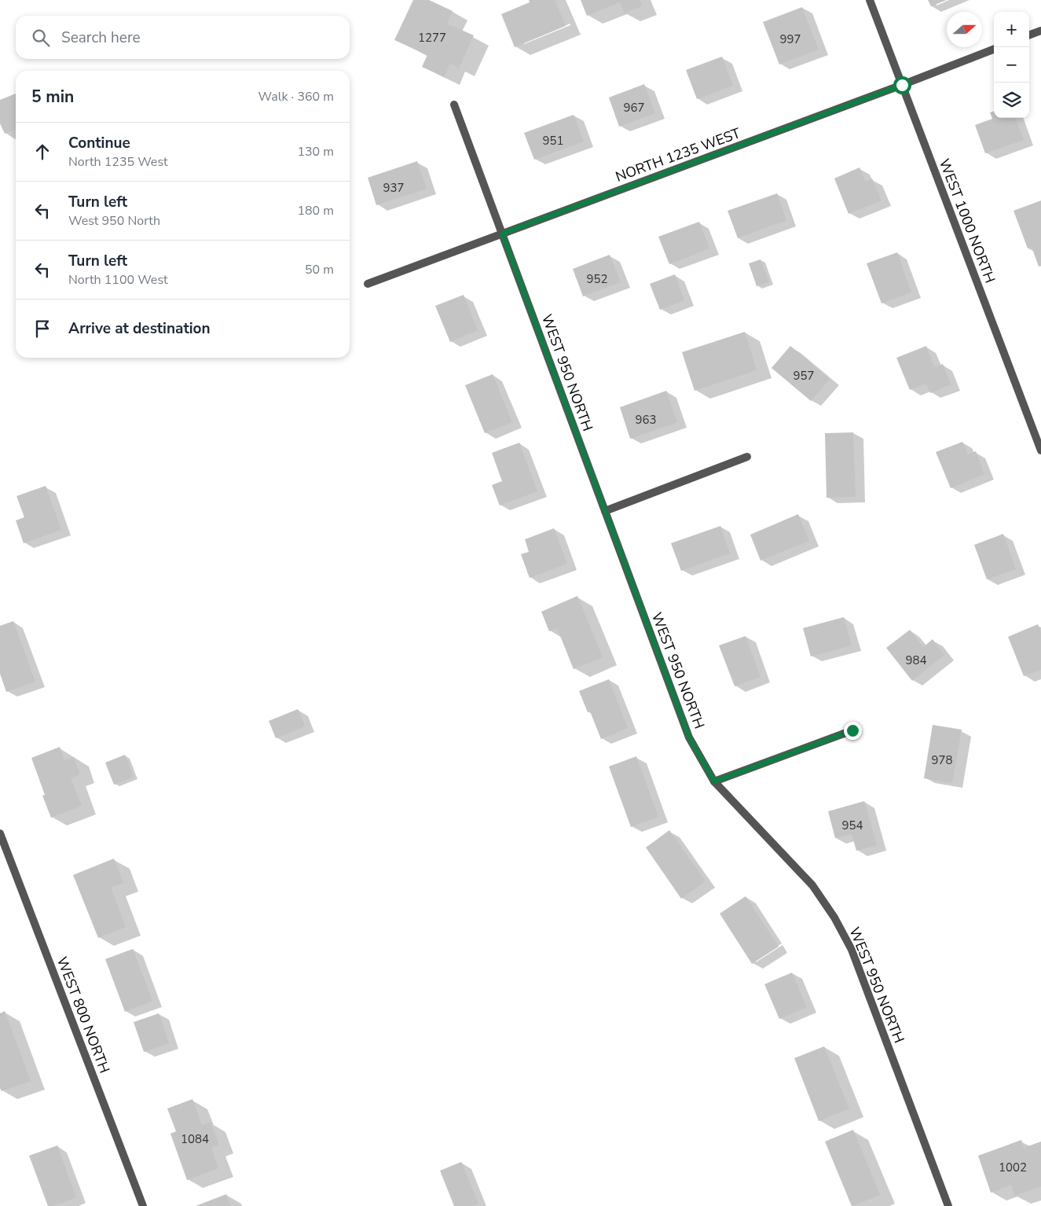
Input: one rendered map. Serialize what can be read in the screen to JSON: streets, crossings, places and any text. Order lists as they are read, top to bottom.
{
  "streets": {
    "street": [
      "NORTH 1235 WEST",
      "WEST 1000 NORTH",
      "WEST 950 NORTH",
      "WEST 800 NORTH"
    ]
  },
  "crossings": [
    ["NORTH 1235 WEST", "WEST 1000 NORTH"],
    ["NORTH 1235 WEST", "WEST 950 NORTH"]
  ],
  "house_numbers": [
    "1277",
    "997",
    "967",
    "951",
    "937",
    "952",
    "957",
    "963",
    "984",
    "978",
    "954",
    "1084",
    "1002"
  ],
  "north": "right",
  "page": {
    "map_buttons": ["+", "−"],
    "search": "Search here",
    "heading": ["5 min", "Walk · 360 m"],
    "list": [
      ["Continue", "North 1235 West", "130 m"],
      ["Turn left", "West 950 North", "180 m"],
      ["Turn left", "North 1100 West", "50 m"],
      "Arrive at destination"
    ]
  }
}
